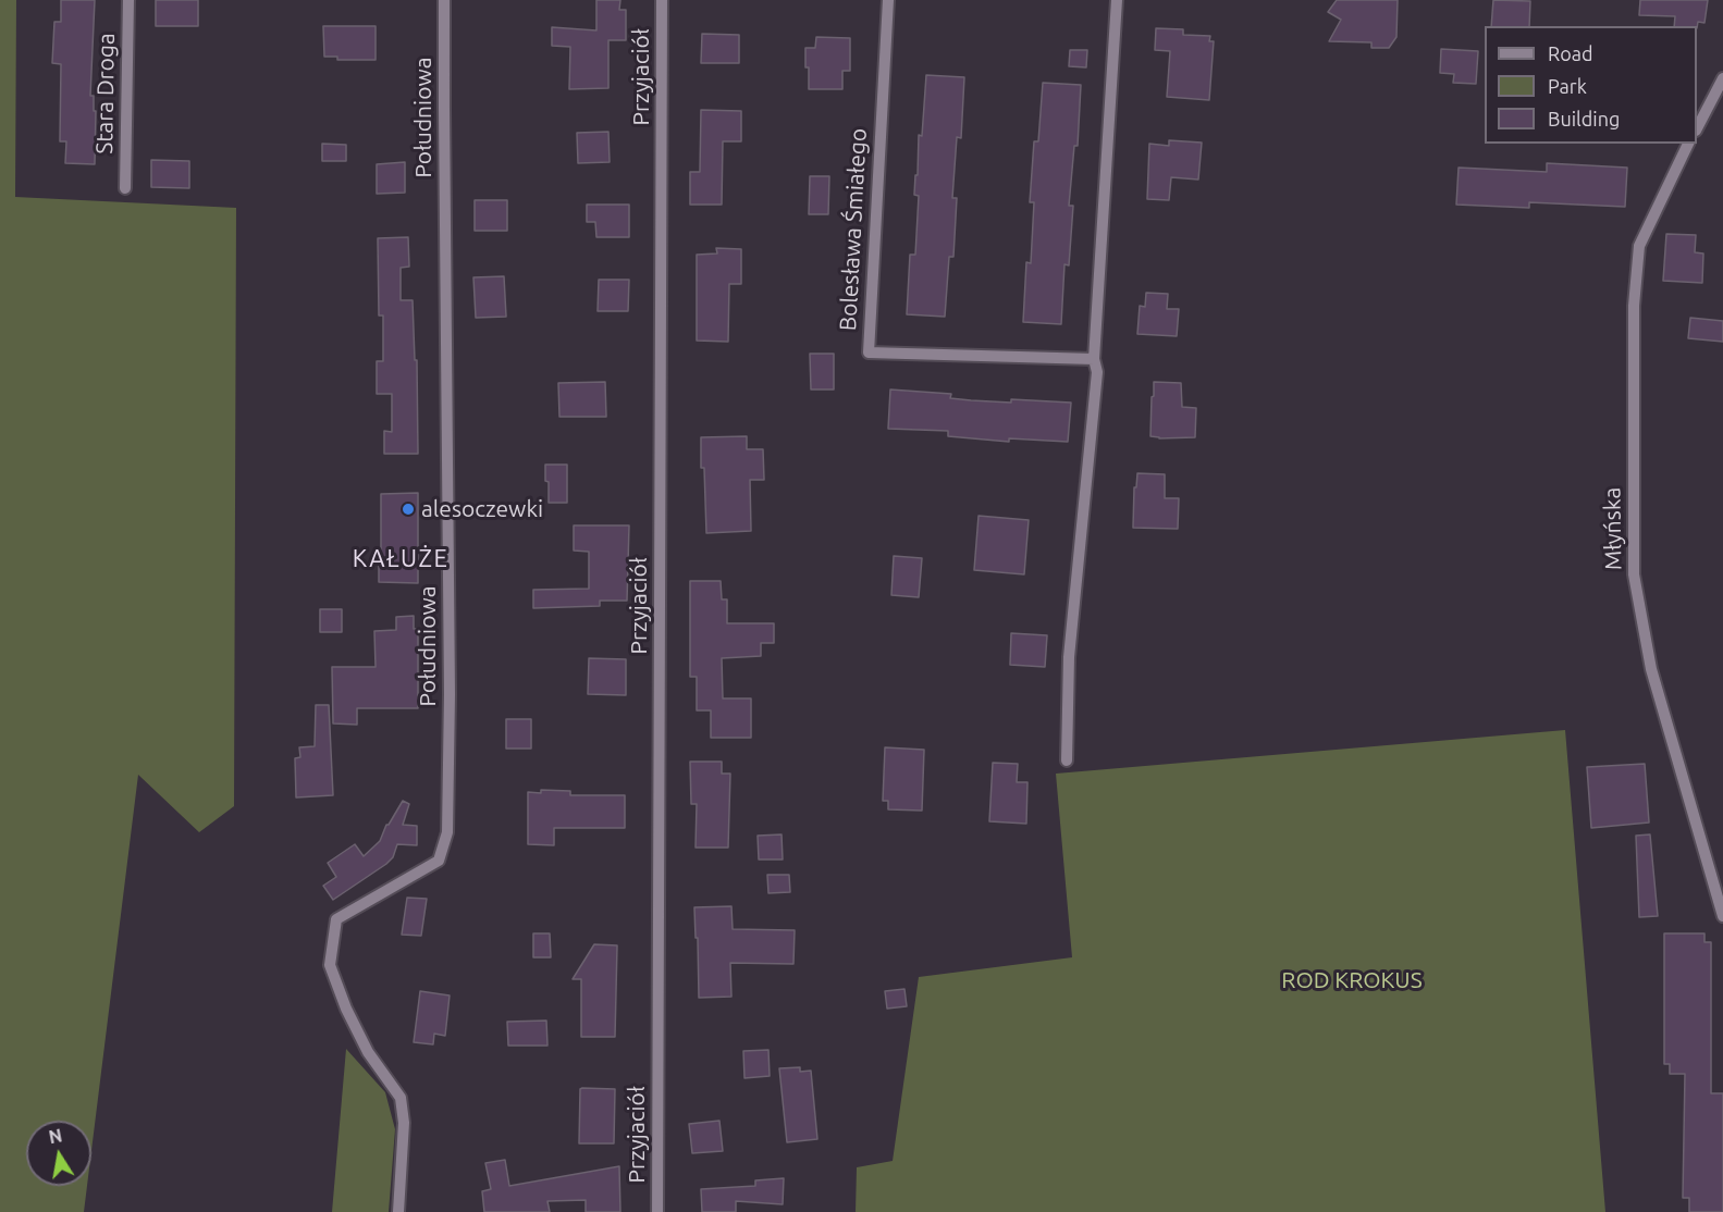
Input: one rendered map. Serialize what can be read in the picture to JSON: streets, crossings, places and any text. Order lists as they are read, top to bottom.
{
  "streets": {
    "street": [
      "Przyjaciół",
      "Stara Droga",
      "Południowa",
      "Bolesława Śmiałego",
      "Młyńska"
    ]
  },
  "districts": ["KAŁUŻE"],
  "parks": ["ROD KROKUS"],
  "places": ["alesoczewki"],
  "legend": ["Road", "Park", "Building"],
  "north": "top"
}
